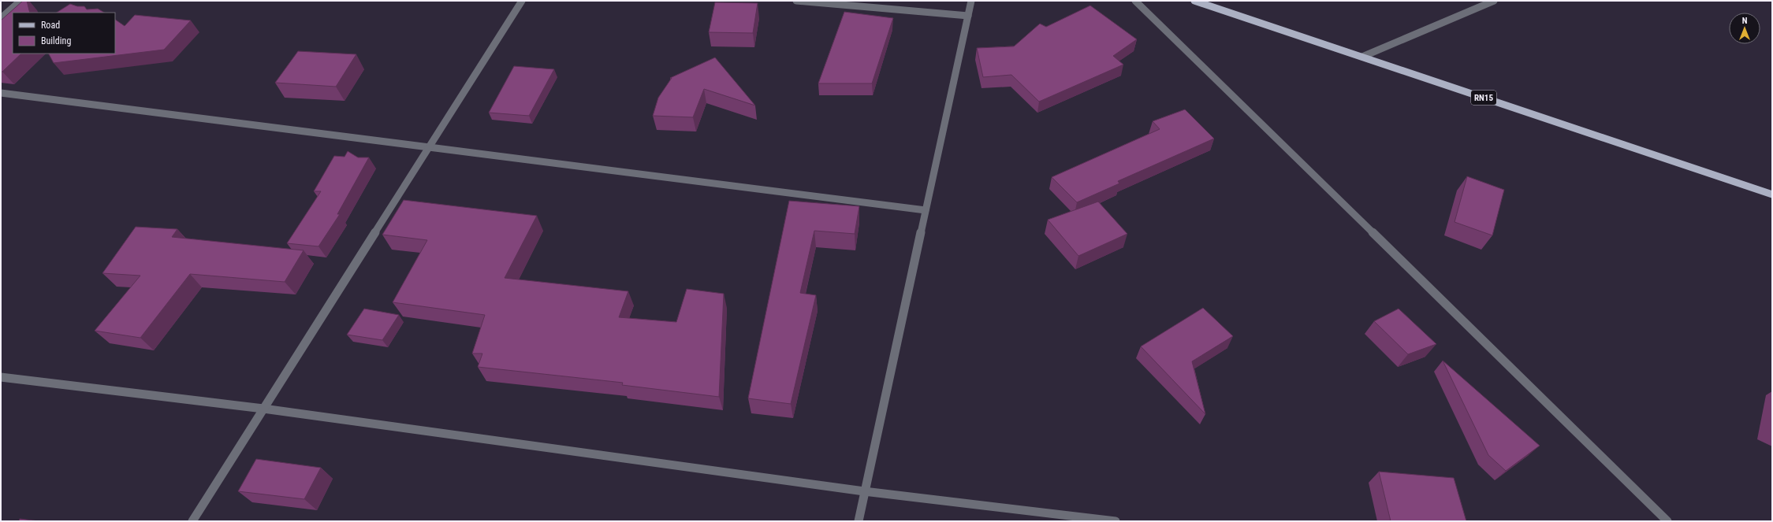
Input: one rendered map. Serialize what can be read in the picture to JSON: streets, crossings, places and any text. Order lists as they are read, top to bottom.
{
  "streets": {
    "main road": ["RN15"]
  },
  "legend": ["Road", "Building"],
  "north": "top"
}
